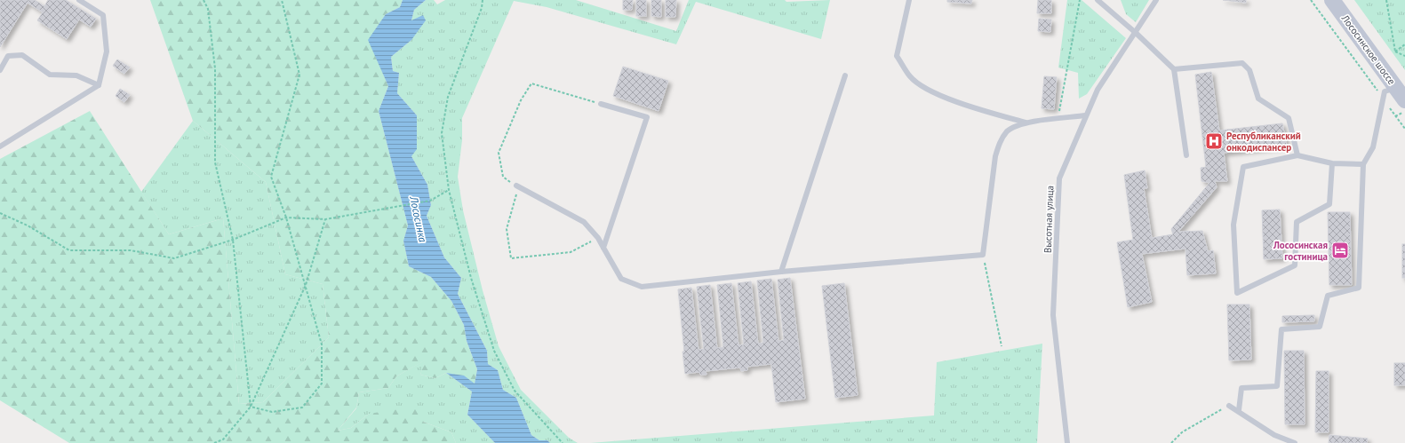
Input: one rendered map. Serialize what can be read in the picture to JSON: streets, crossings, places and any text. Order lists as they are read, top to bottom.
{
  "streets": {
    "main road": ["Лососинское шоссе"],
    "lane": ["Высотная улица"]
  },
  "water": ["Лососинка"],
  "places": {
    "hospital": ["Республиканский онкодиспансер"],
    "hotel": ["Лососинская гостиница"]
  }
}
